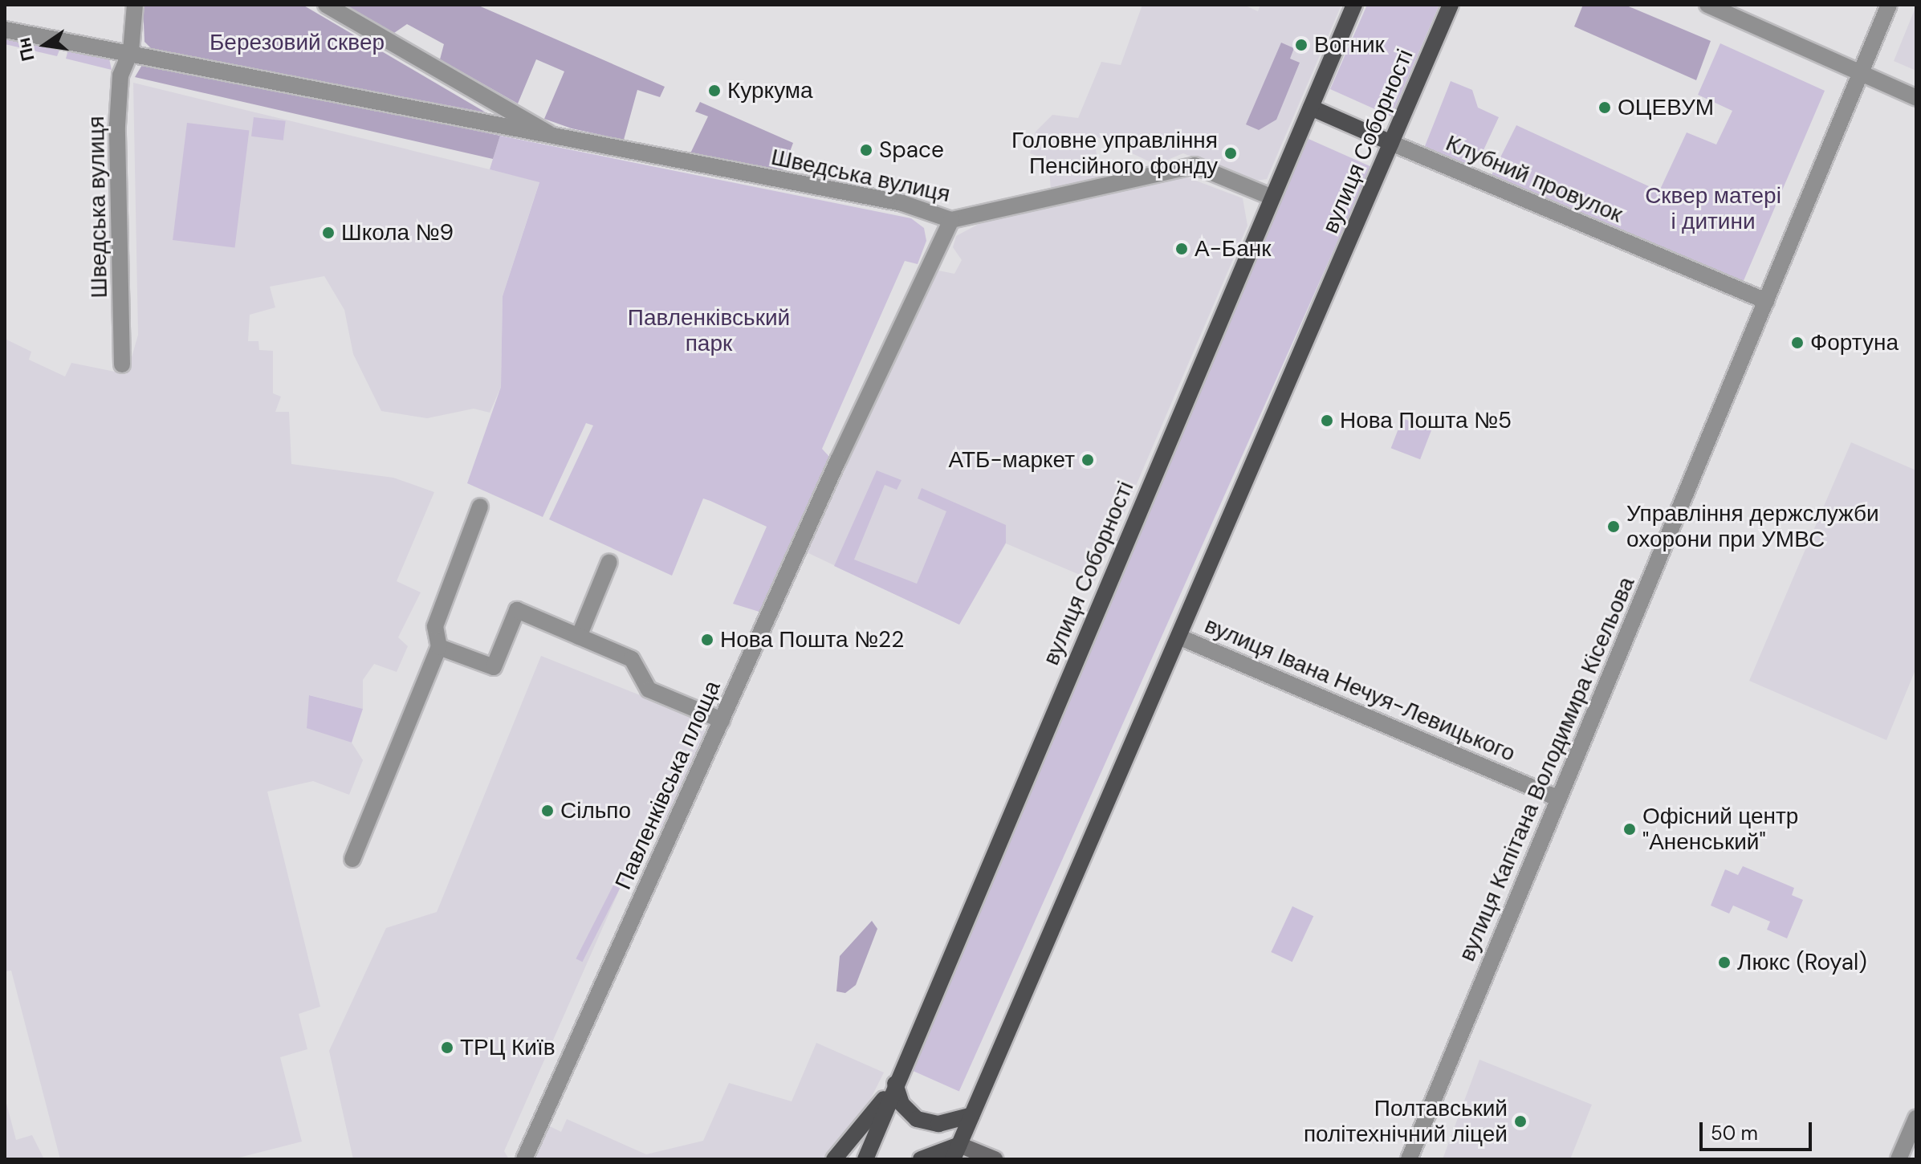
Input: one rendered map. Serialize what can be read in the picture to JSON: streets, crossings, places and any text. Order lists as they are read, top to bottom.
{
  "streets": {
    "main road": ["вулиця Соборності"],
    "street": [
      "Шведська вулиця",
      "Клубний провулок",
      "вулиця Івана Нечуя-Левицького",
      "вулиця Капітана Володимира Кісельова",
      "Павленківська площа"
    ]
  },
  "crossings": [
    ["вулиця Соборності", "Шведська вулиця"],
    ["вулиця Соборності", "Клубний провулок"],
    ["вулиця Соборності", "вулиця Івана Нечуя-Левицького"],
    ["Шведська вулиця", "Павленківська площа"],
    ["Клубний провулок", "вулиця Капітана Володимира Кісельова"],
    ["вулиця Івана Нечуя-Левицького", "вулиця Капітана Володимира Кісельова"]
  ],
  "parks": ["Березовий сквер", "Сквер матері і дитини", "Павленківський парк"],
  "places": [
    "Вогник",
    "Куркума",
    "ОЦЕВУМ",
    "Space",
    "Головне управління Пенсійного фонду",
    "Школа №9",
    "А-Банк",
    "Фортуна",
    "Нова Пошта №5",
    "АТБ-маркет",
    "Управління держслужби охорони при УМВС",
    "Нова Пошта №22",
    "Сільпо",
    "Офісний центр \"Аненський\"",
    "Люкс (Royal)",
    "ТРЦ Київ",
    "Полтавський політехнічний ліцей"
  ],
  "scale_bar": "50 m",
  "north": "left"
}
